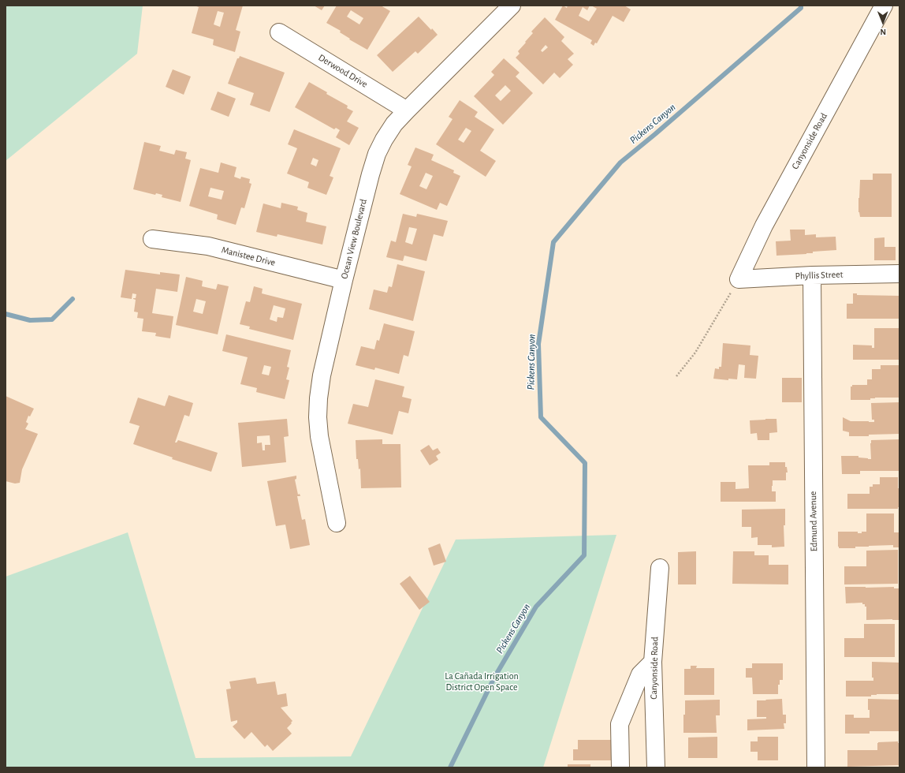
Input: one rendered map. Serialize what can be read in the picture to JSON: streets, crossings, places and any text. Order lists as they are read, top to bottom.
{
  "streets": {
    "street": [
      "Derwood Drive",
      "Canyonside Road",
      "Ocean View Boulevard",
      "Manistee Drive",
      "Phyllis Street",
      "Edmund Avenue"
    ]
  },
  "crossings": [
    ["Derwood Drive", "Ocean View Boulevard"],
    ["Canyonside Road", "Phyllis Street"],
    ["Ocean View Boulevard", "Manistee Drive"],
    ["Phyllis Street", "Edmund Avenue"]
  ],
  "water": ["Pickens Canyon"],
  "parks": ["La Cañada Irrigation District Open Space"],
  "north": "bottom"
}
